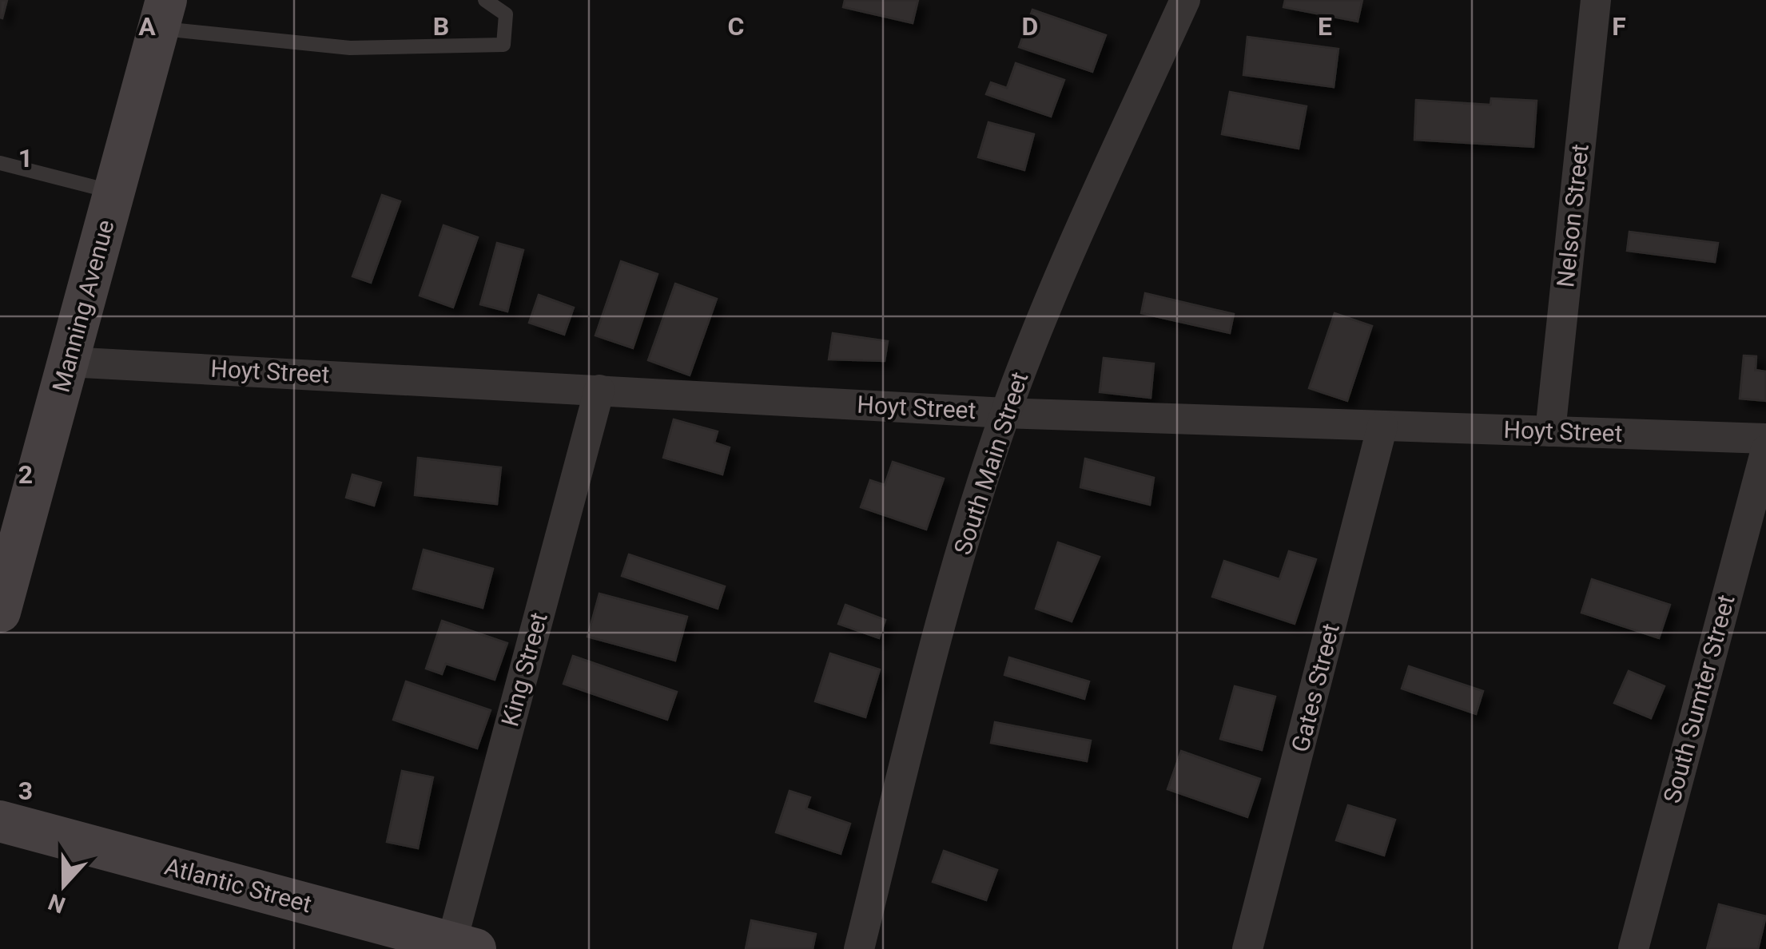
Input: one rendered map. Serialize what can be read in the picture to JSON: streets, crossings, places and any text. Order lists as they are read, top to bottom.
{
  "streets": {
    "main road": ["Manning Avenue", "Atlantic Street"],
    "street": [
      "Nelson Street",
      "Hoyt Street",
      "South Main Street",
      "King Street",
      "Gates Street",
      "South Sumter Street"
    ]
  },
  "crossings": [
    ["Nelson Street", "Hoyt Street"],
    ["Manning Avenue", "Hoyt Street"],
    ["Hoyt Street", "South Main Street"],
    ["Hoyt Street", "King Street"],
    ["Hoyt Street", "Gates Street"],
    ["King Street", "Atlantic Street"]
  ],
  "north": "bottom",
  "grid": {
    "columns": [
      "A",
      "B",
      "C",
      "D",
      "E",
      "F"
    ],
    "rows": ["1", "2", "3"]
  }
}
